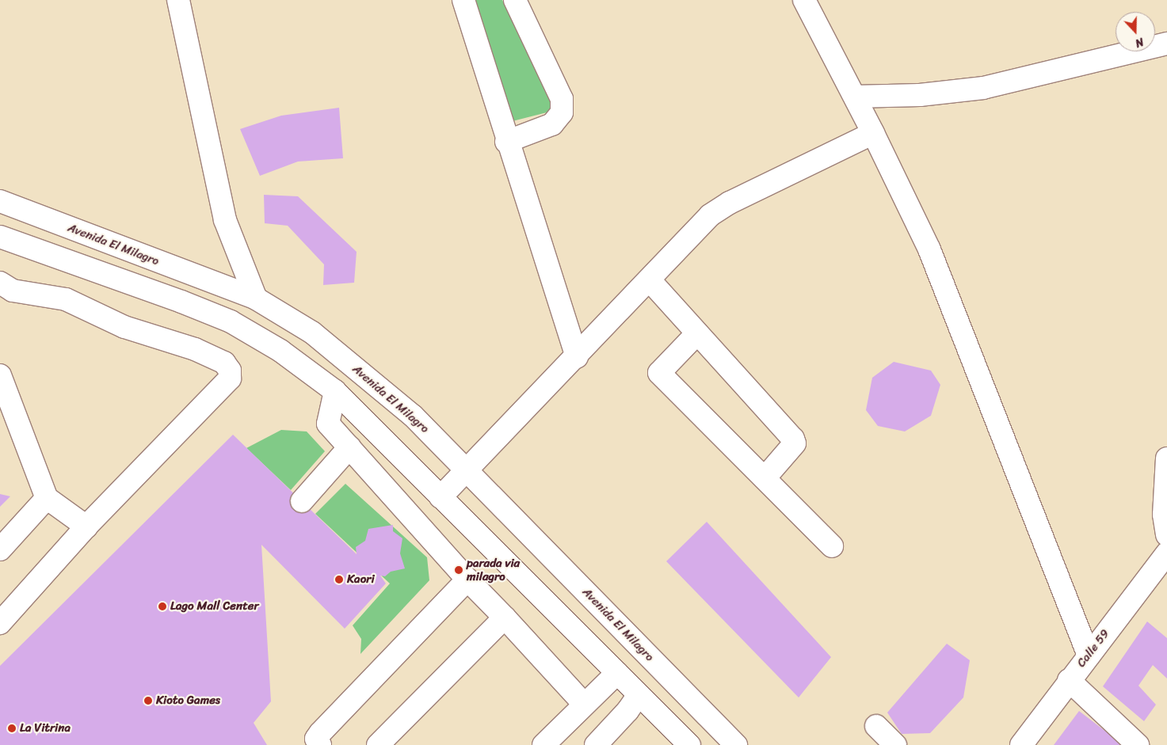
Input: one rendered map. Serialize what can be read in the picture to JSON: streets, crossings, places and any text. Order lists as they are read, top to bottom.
{
  "streets": {
    "street": ["Avenida El Milagro", "Calle 59"]
  },
  "places": [
    "parada via milagro",
    "Kaori",
    "Lago Mall Center",
    "Kioto Games",
    "La Vitrina"
  ],
  "north": "bottom"
}
